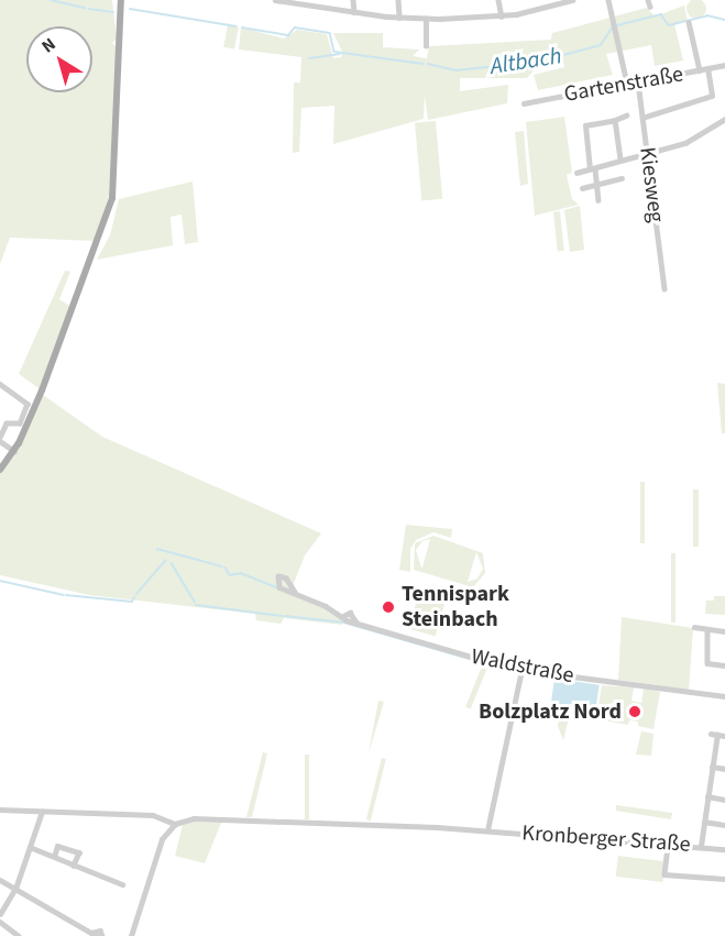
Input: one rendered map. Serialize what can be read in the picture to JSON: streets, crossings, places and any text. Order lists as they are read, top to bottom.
{
  "streets": {
    "street": [
      "Gartenstraße",
      "Kiesweg",
      "Waldstraße",
      "Kronberger Straße"
    ]
  },
  "crossings": [
    ["Gartenstraße", "Kiesweg"]
  ],
  "water": ["Altbach"],
  "places": ["Tennispark Steinbach", "Bolzplatz Nord"],
  "north": "top left"
}
